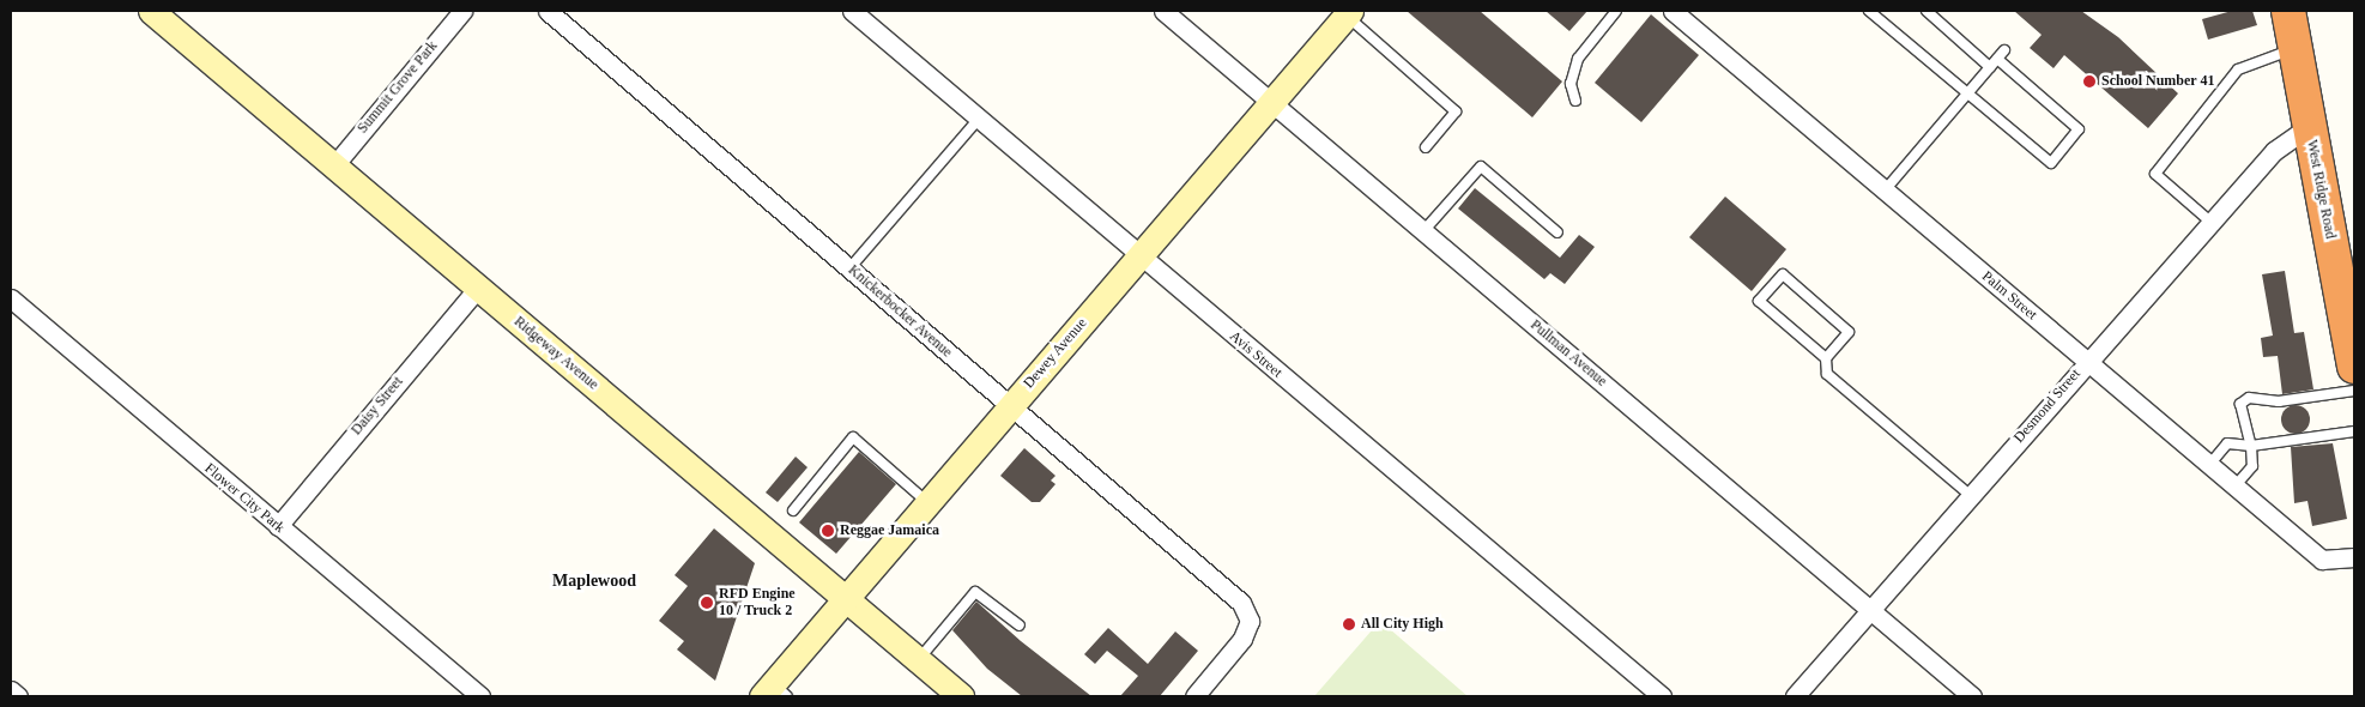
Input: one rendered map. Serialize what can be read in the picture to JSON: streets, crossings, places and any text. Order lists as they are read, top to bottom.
{
  "streets": {
    "highway": ["West Ridge Road"],
    "street": [
      "Summit Grove Park",
      "Palm Street",
      "Knickerbocker Avenue",
      "Ridgeway Avenue",
      "Dewey Avenue",
      "Pullman Avenue",
      "Avis Street",
      "Daisy Street",
      "Desmond Street",
      "Flower City Park"
    ]
  },
  "crossings": [
    ["Summit Grove Park", "Ridgeway Avenue"],
    ["West Ridge Road", "Desmond Street"],
    ["Palm Street", "Desmond Street"],
    ["Knickerbocker Avenue", "Dewey Avenue"],
    ["Ridgeway Avenue", "Dewey Avenue"],
    ["Ridgeway Avenue", "Daisy Street"],
    ["Dewey Avenue", "Pullman Avenue"],
    ["Dewey Avenue", "Avis Street"],
    ["Pullman Avenue", "Desmond Street"],
    ["Daisy Street", "Flower City Park"]
  ],
  "districts": ["Maplewood"],
  "places": [
    "School Number 41",
    "Reggae Jamaica",
    "RFD Engine 10 / Truck 2",
    "All City High"
  ]
}
